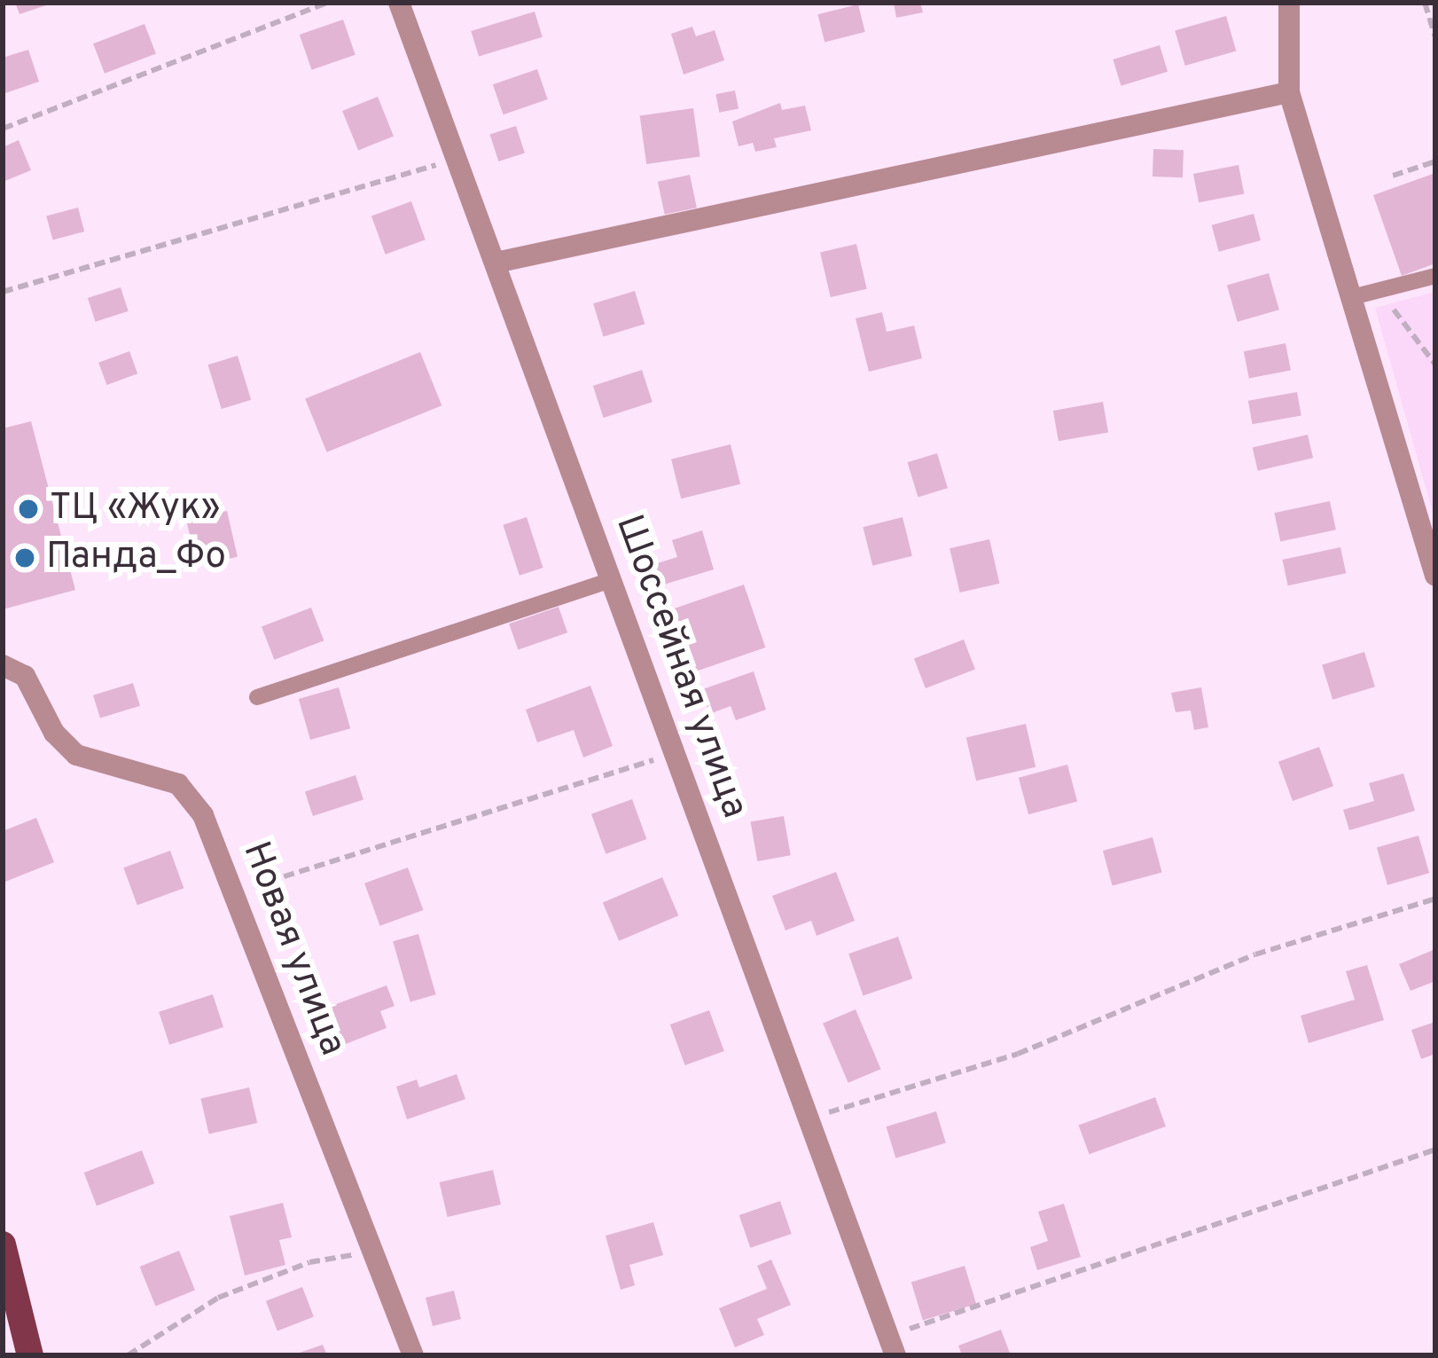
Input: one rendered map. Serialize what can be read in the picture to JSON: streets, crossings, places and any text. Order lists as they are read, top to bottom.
{
  "streets": {
    "street": ["Шоссейная улица", "Новая улица"]
  },
  "places": ["ТЦ «Жук»", "Панда_Фо"]
}
